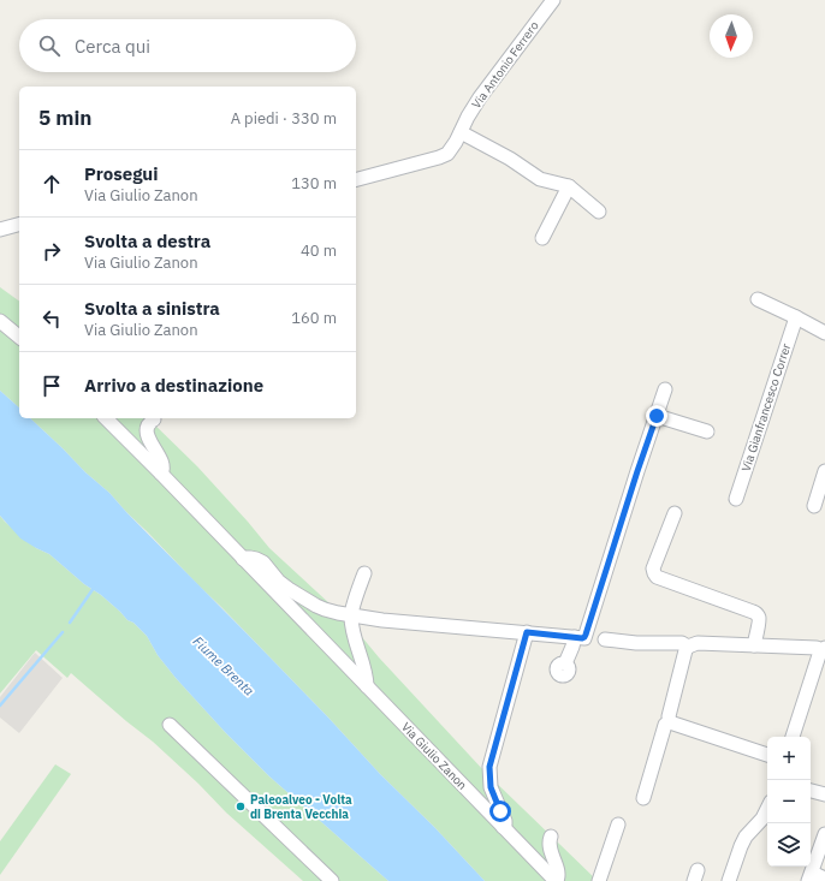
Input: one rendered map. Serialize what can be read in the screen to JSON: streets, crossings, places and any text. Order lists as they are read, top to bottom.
{
  "streets": {
    "street": ["Via Antonio Ferrero", "Via Gianfrancesco Correr", "Via Giulio Zanon"]
  },
  "water": ["Fiume Brenta"],
  "places": ["Paleoalveo - Volta di Brenta Vecchia"],
  "north": "bottom",
  "page": {
    "search": "Cerca qui",
    "heading": ["5 min", "A piedi · 330 m"],
    "list": [
      ["Prosegui", "Via Giulio Zanon", "130 m"],
      ["Svolta a destra", "Via Giulio Zanon", "40 m"],
      ["Svolta a sinistra", "Via Giulio Zanon", "160 m"],
      "Arrivo a destinazione"
    ],
    "map_buttons": ["+", "−"]
  }
}
